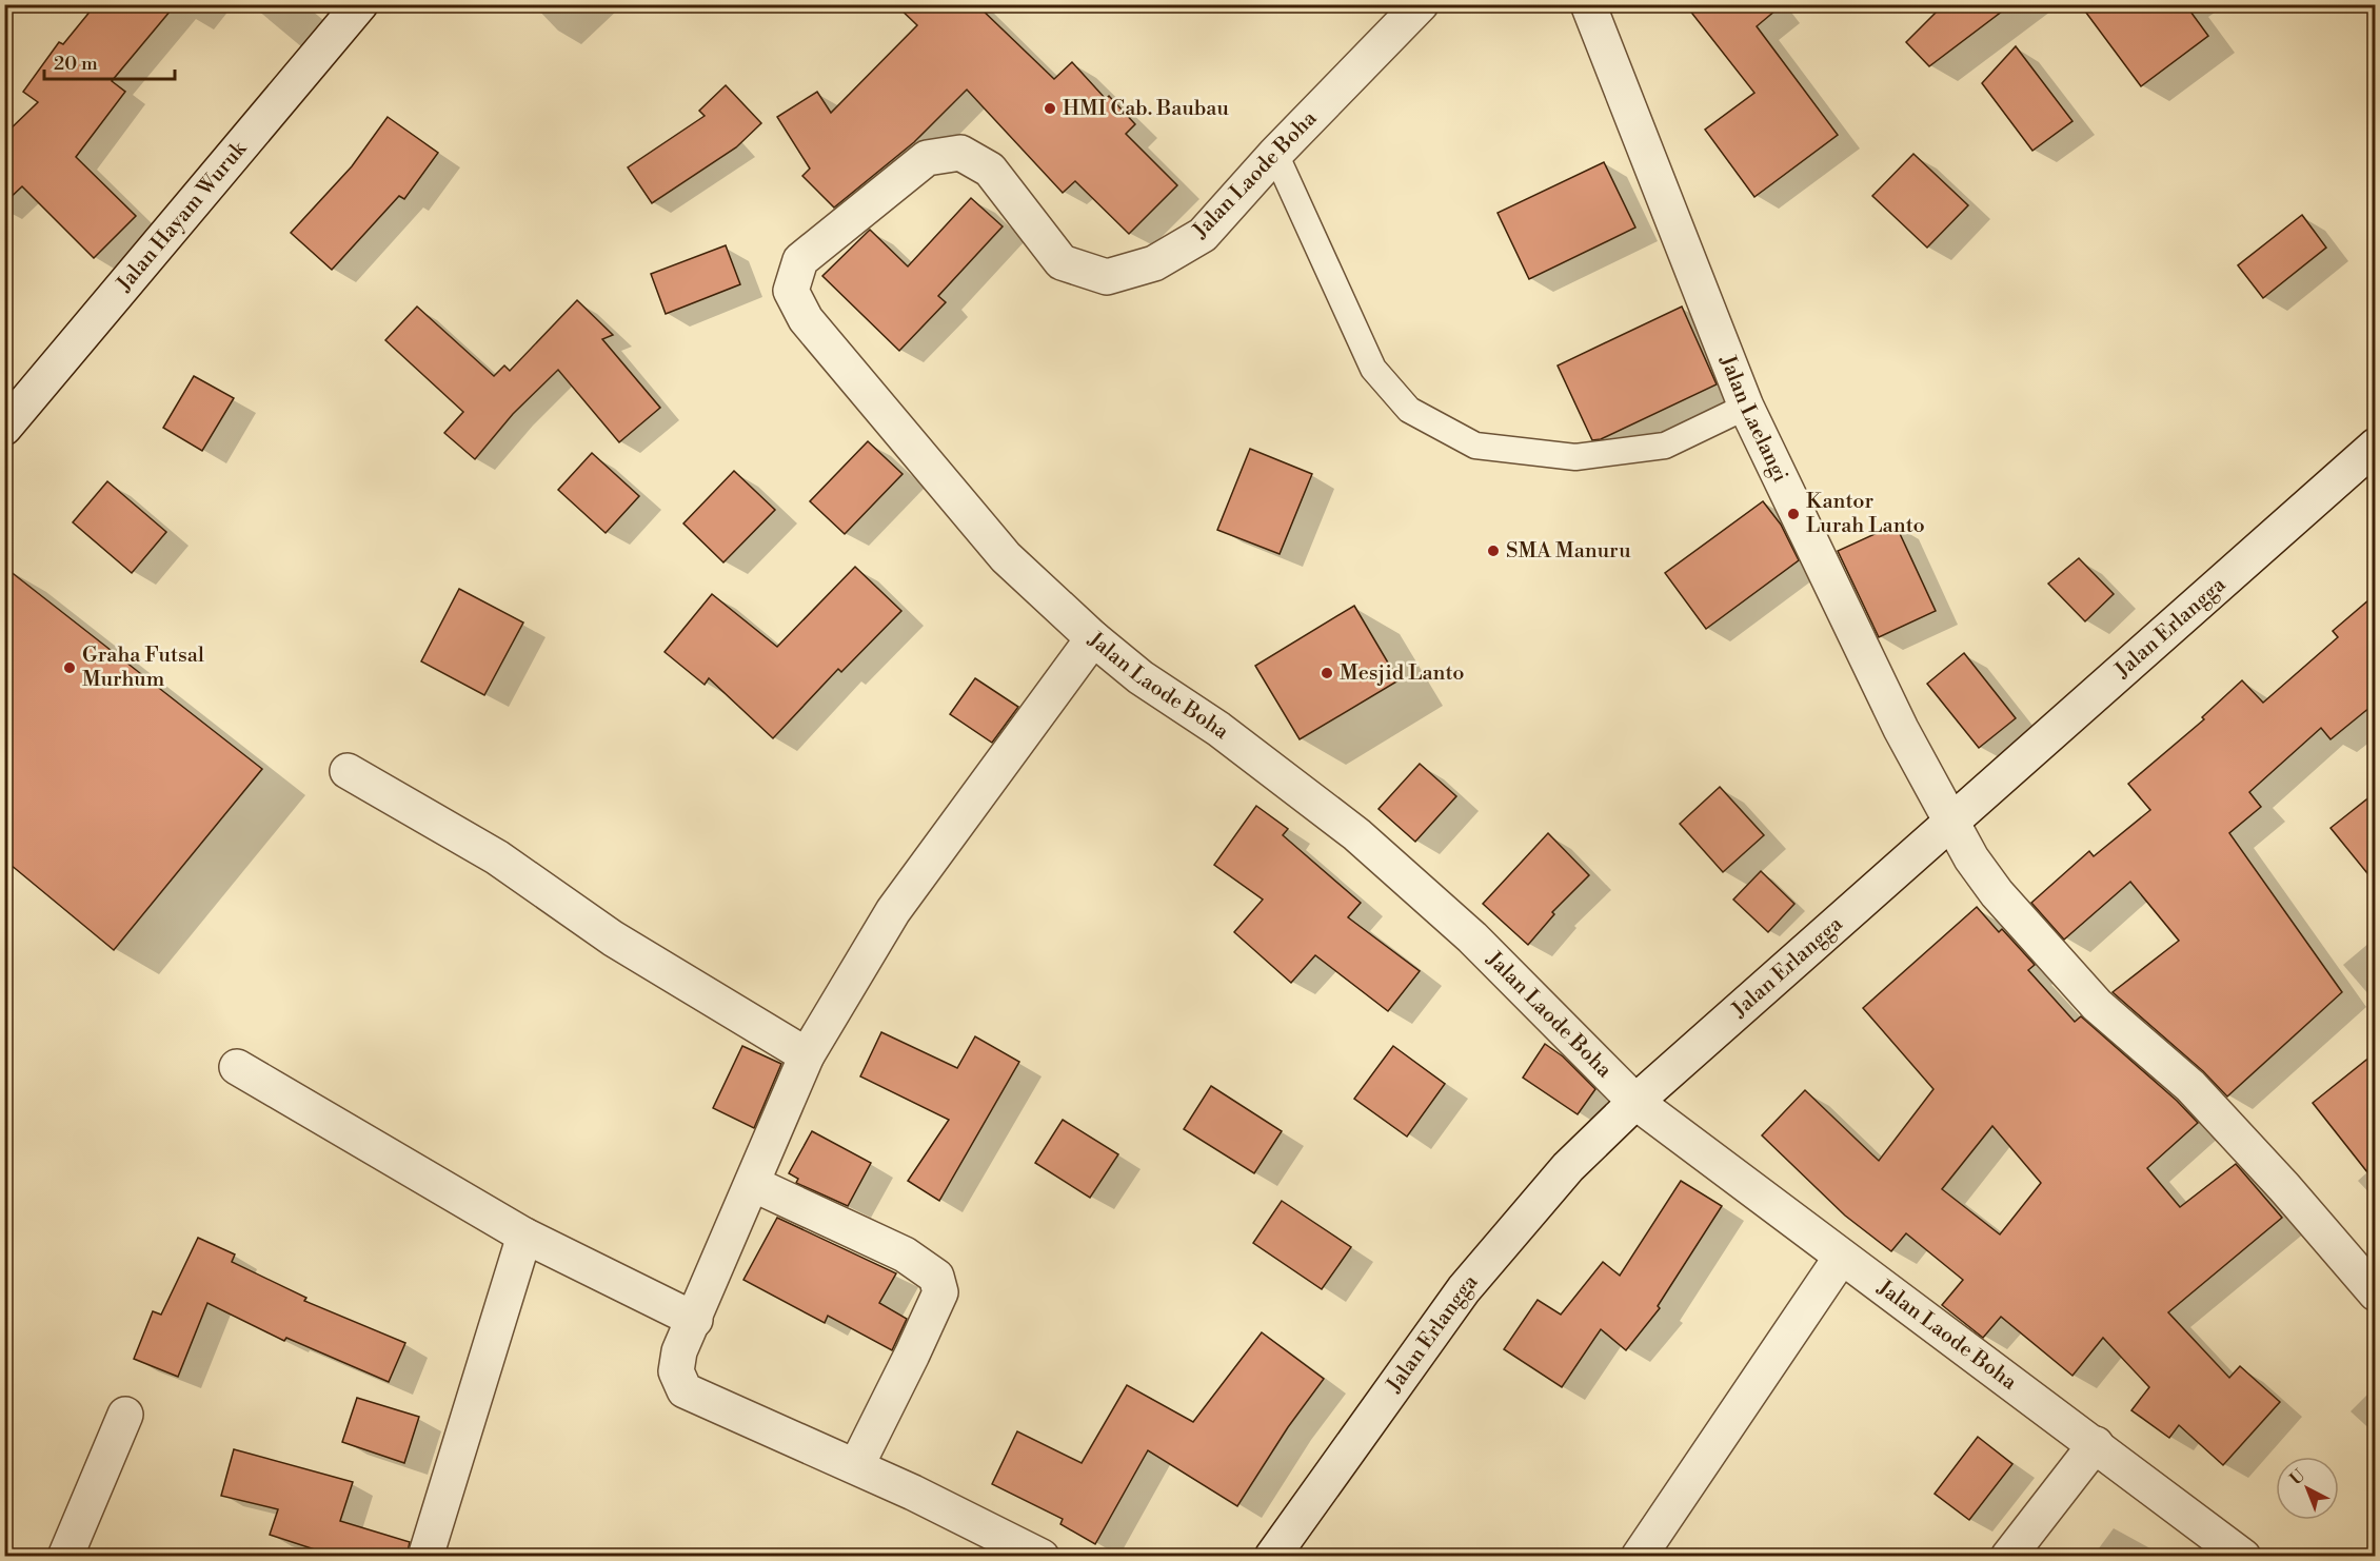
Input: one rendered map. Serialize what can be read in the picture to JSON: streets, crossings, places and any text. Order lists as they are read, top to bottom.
{
  "streets": {
    "street": [
      "Jalan Laode Boha",
      "Jalan Hayam Wuruk",
      "Jalan Laelangi",
      "Jalan Erlangga"
    ]
  },
  "crossings": [
    ["Jalan Laode Boha", "Jalan Erlangga"],
    ["Jalan Laelangi", "Jalan Erlangga"]
  ],
  "places": [
    "HMI Cab. Baubau",
    "Kantor Lurah Lanto",
    "SMA Manuru",
    "Graha Futsal Murhum",
    "Mesjid Lanto"
  ],
  "scale_bar": "20 m",
  "north": "top left"
}
